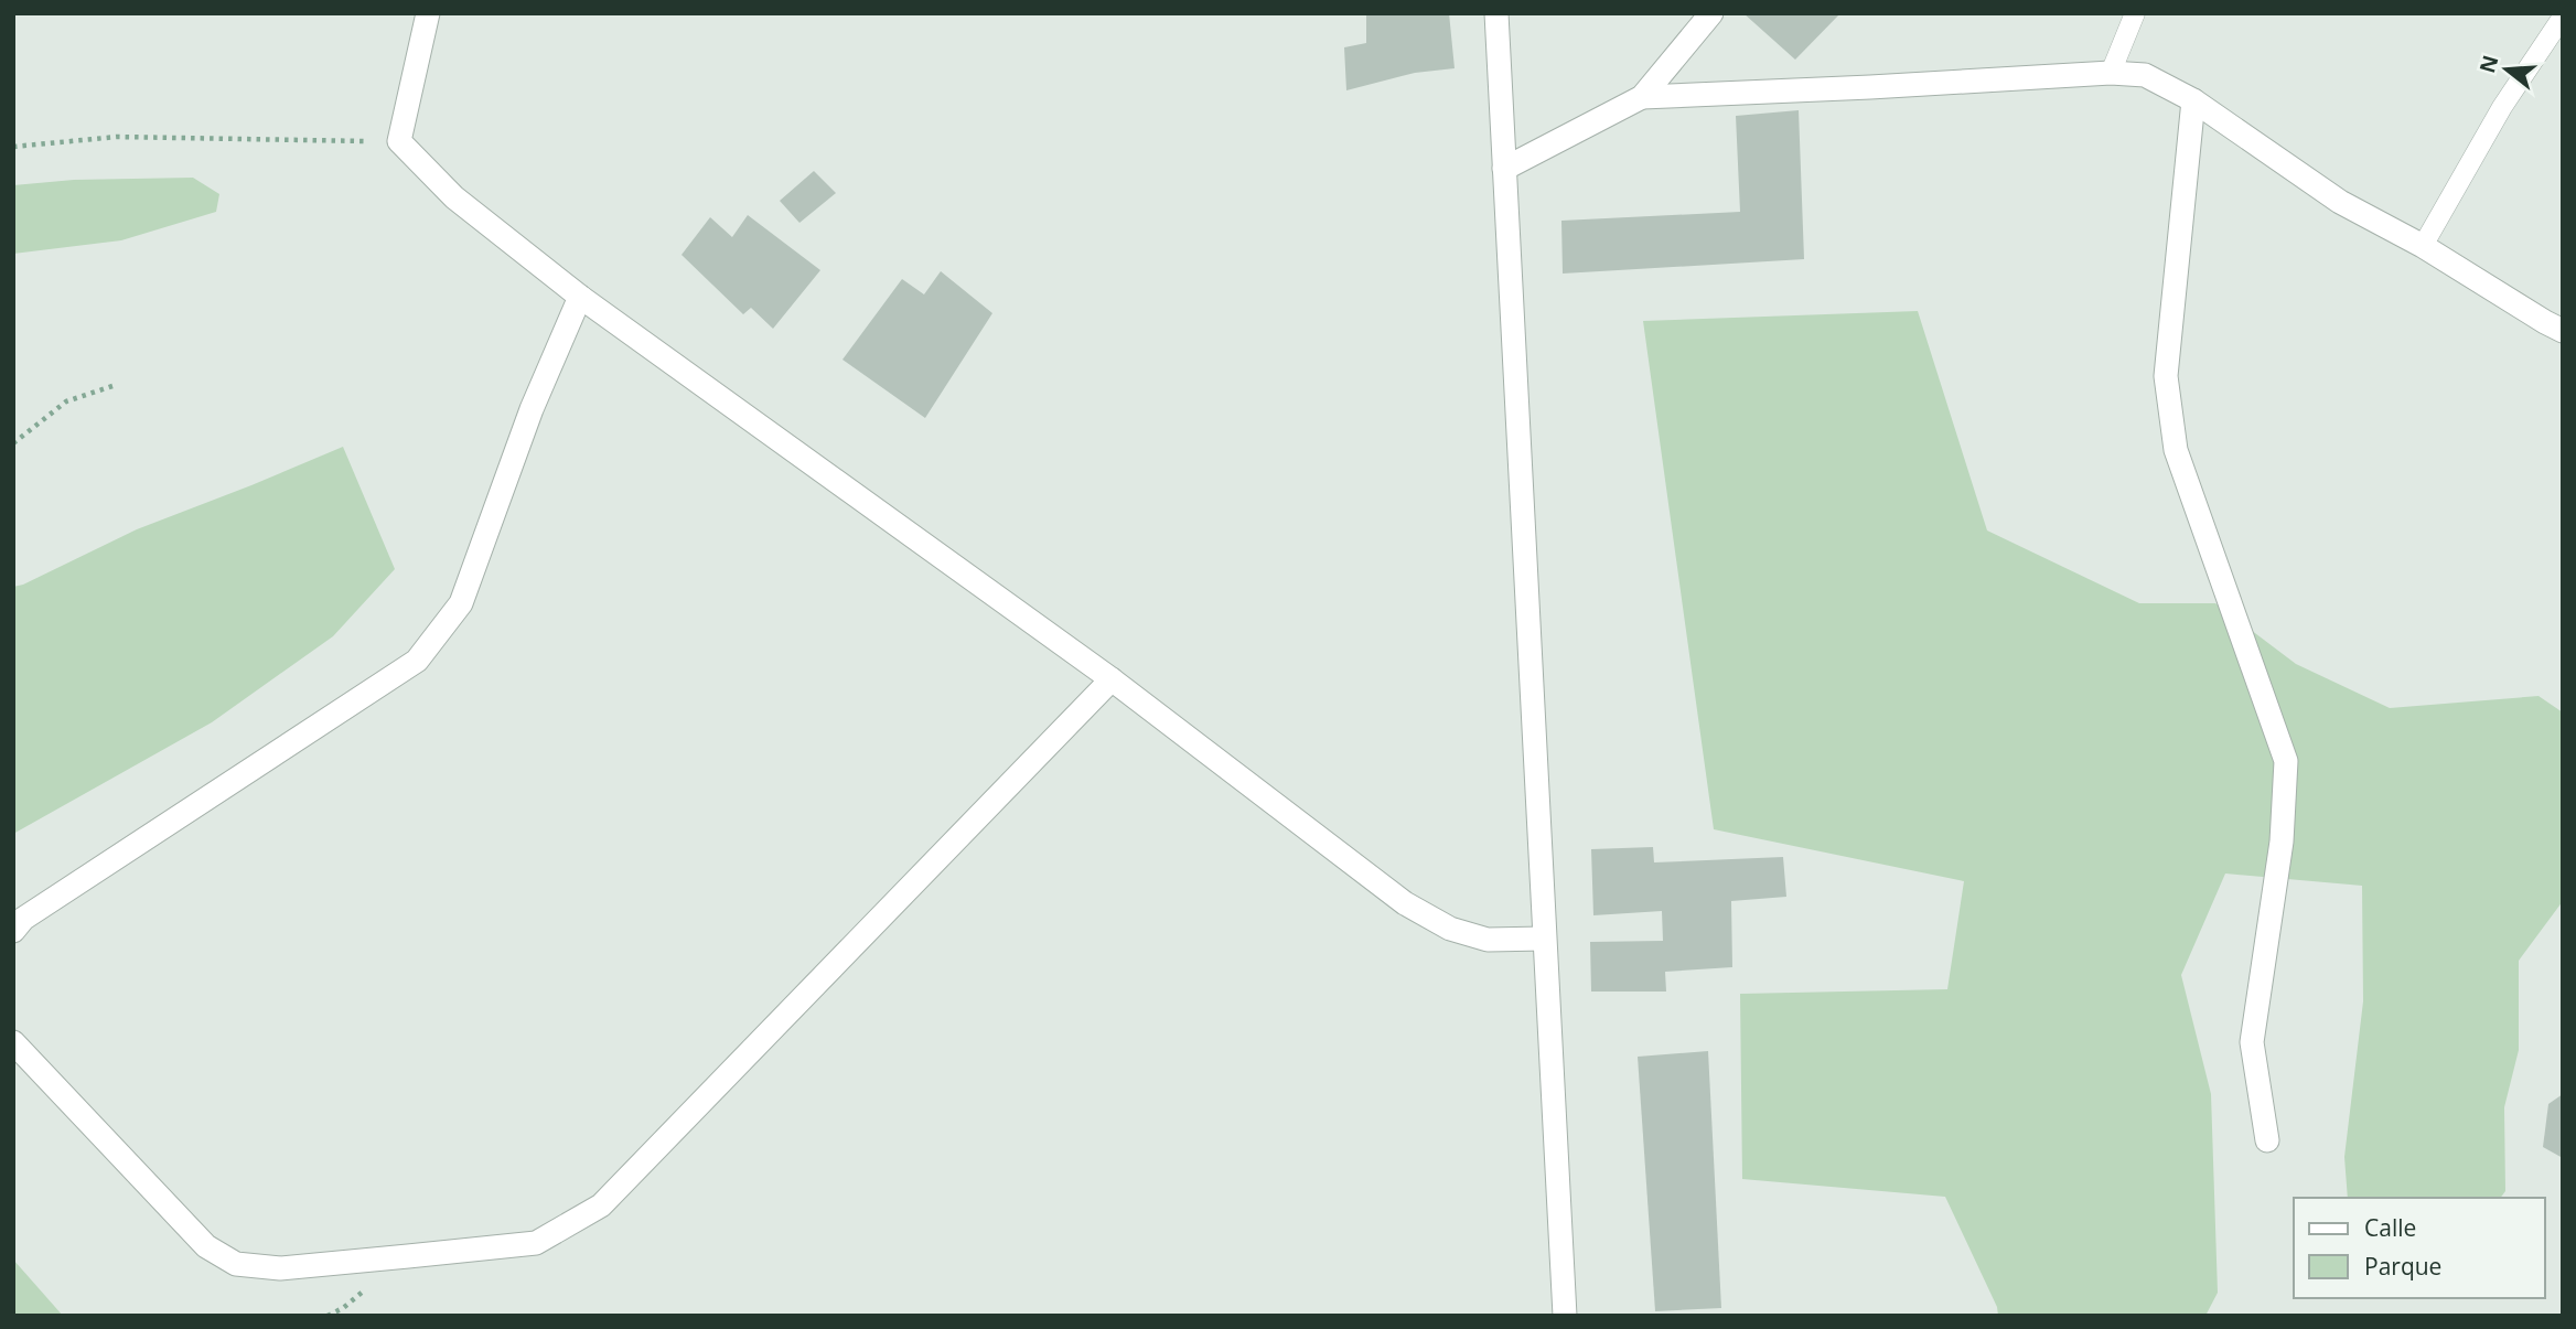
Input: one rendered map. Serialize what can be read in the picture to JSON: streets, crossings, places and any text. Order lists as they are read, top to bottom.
{
  "legend": ["Calle", "Parque"],
  "north": "left"
}
